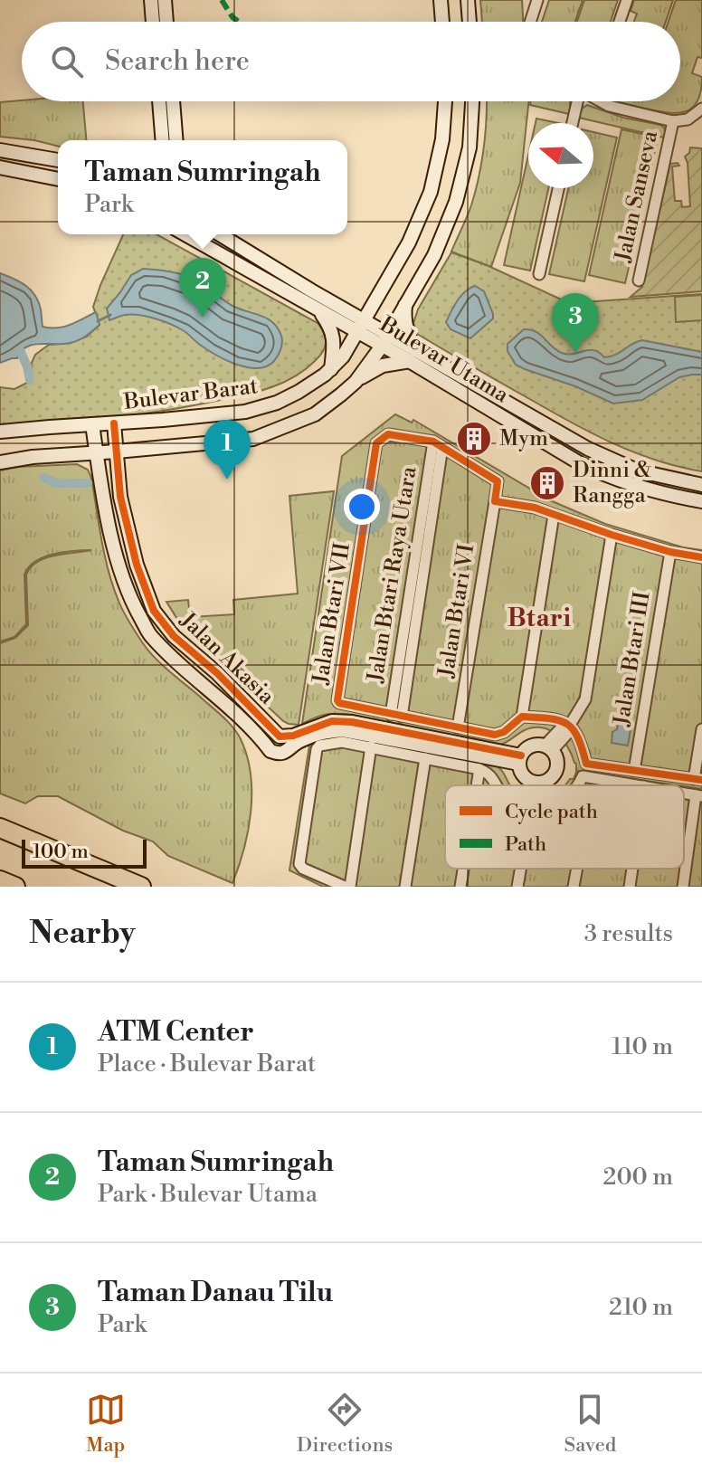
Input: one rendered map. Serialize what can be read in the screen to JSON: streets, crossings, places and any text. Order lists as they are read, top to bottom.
{
  "streets": {
    "main road": ["Bulevar Utama", "Bulevar Barat", "Jalan Akasia"],
    "street": [
      "Jalan Sanseva",
      "Jalan Btari Raya Utara",
      "Jalan Btari VI",
      "Jalan Btari VII",
      "Jalan Btari III"
    ]
  },
  "crossings": [
    ["Bulevar Utama", "Bulevar Barat"],
    ["Bulevar Barat", "Jalan Akasia"],
    ["Jalan Btari Raya Utara", "Jalan Btari VII"]
  ],
  "districts": ["Btari"],
  "places": {
    "building": ["Mym", "Dinni & Rangga"]
  },
  "legend": ["Cycle path", "Path"],
  "scale_bar": "100 m",
  "north": "left",
  "page": {
    "search": "Search here",
    "popup": ["Taman Sumringah", "Park"],
    "pins": ["2", "3", "1"],
    "scale": "100 m",
    "heading": ["Nearby", "3 results"],
    "list": [
      {
        "mark": "1",
        "name": "ATM Center",
        "note": "Place · Bulevar Barat",
        "value": "110 m"
      },
      {
        "mark": "2",
        "name": "Taman Sumringah",
        "note": "Park · Bulevar Utama",
        "value": "200 m"
      },
      {
        "mark": "3",
        "name": "Taman Danau Tilu",
        "note": "Park",
        "value": "210 m"
      }
    ],
    "nav": ["Map", "Directions", "Saved"]
  }
}
